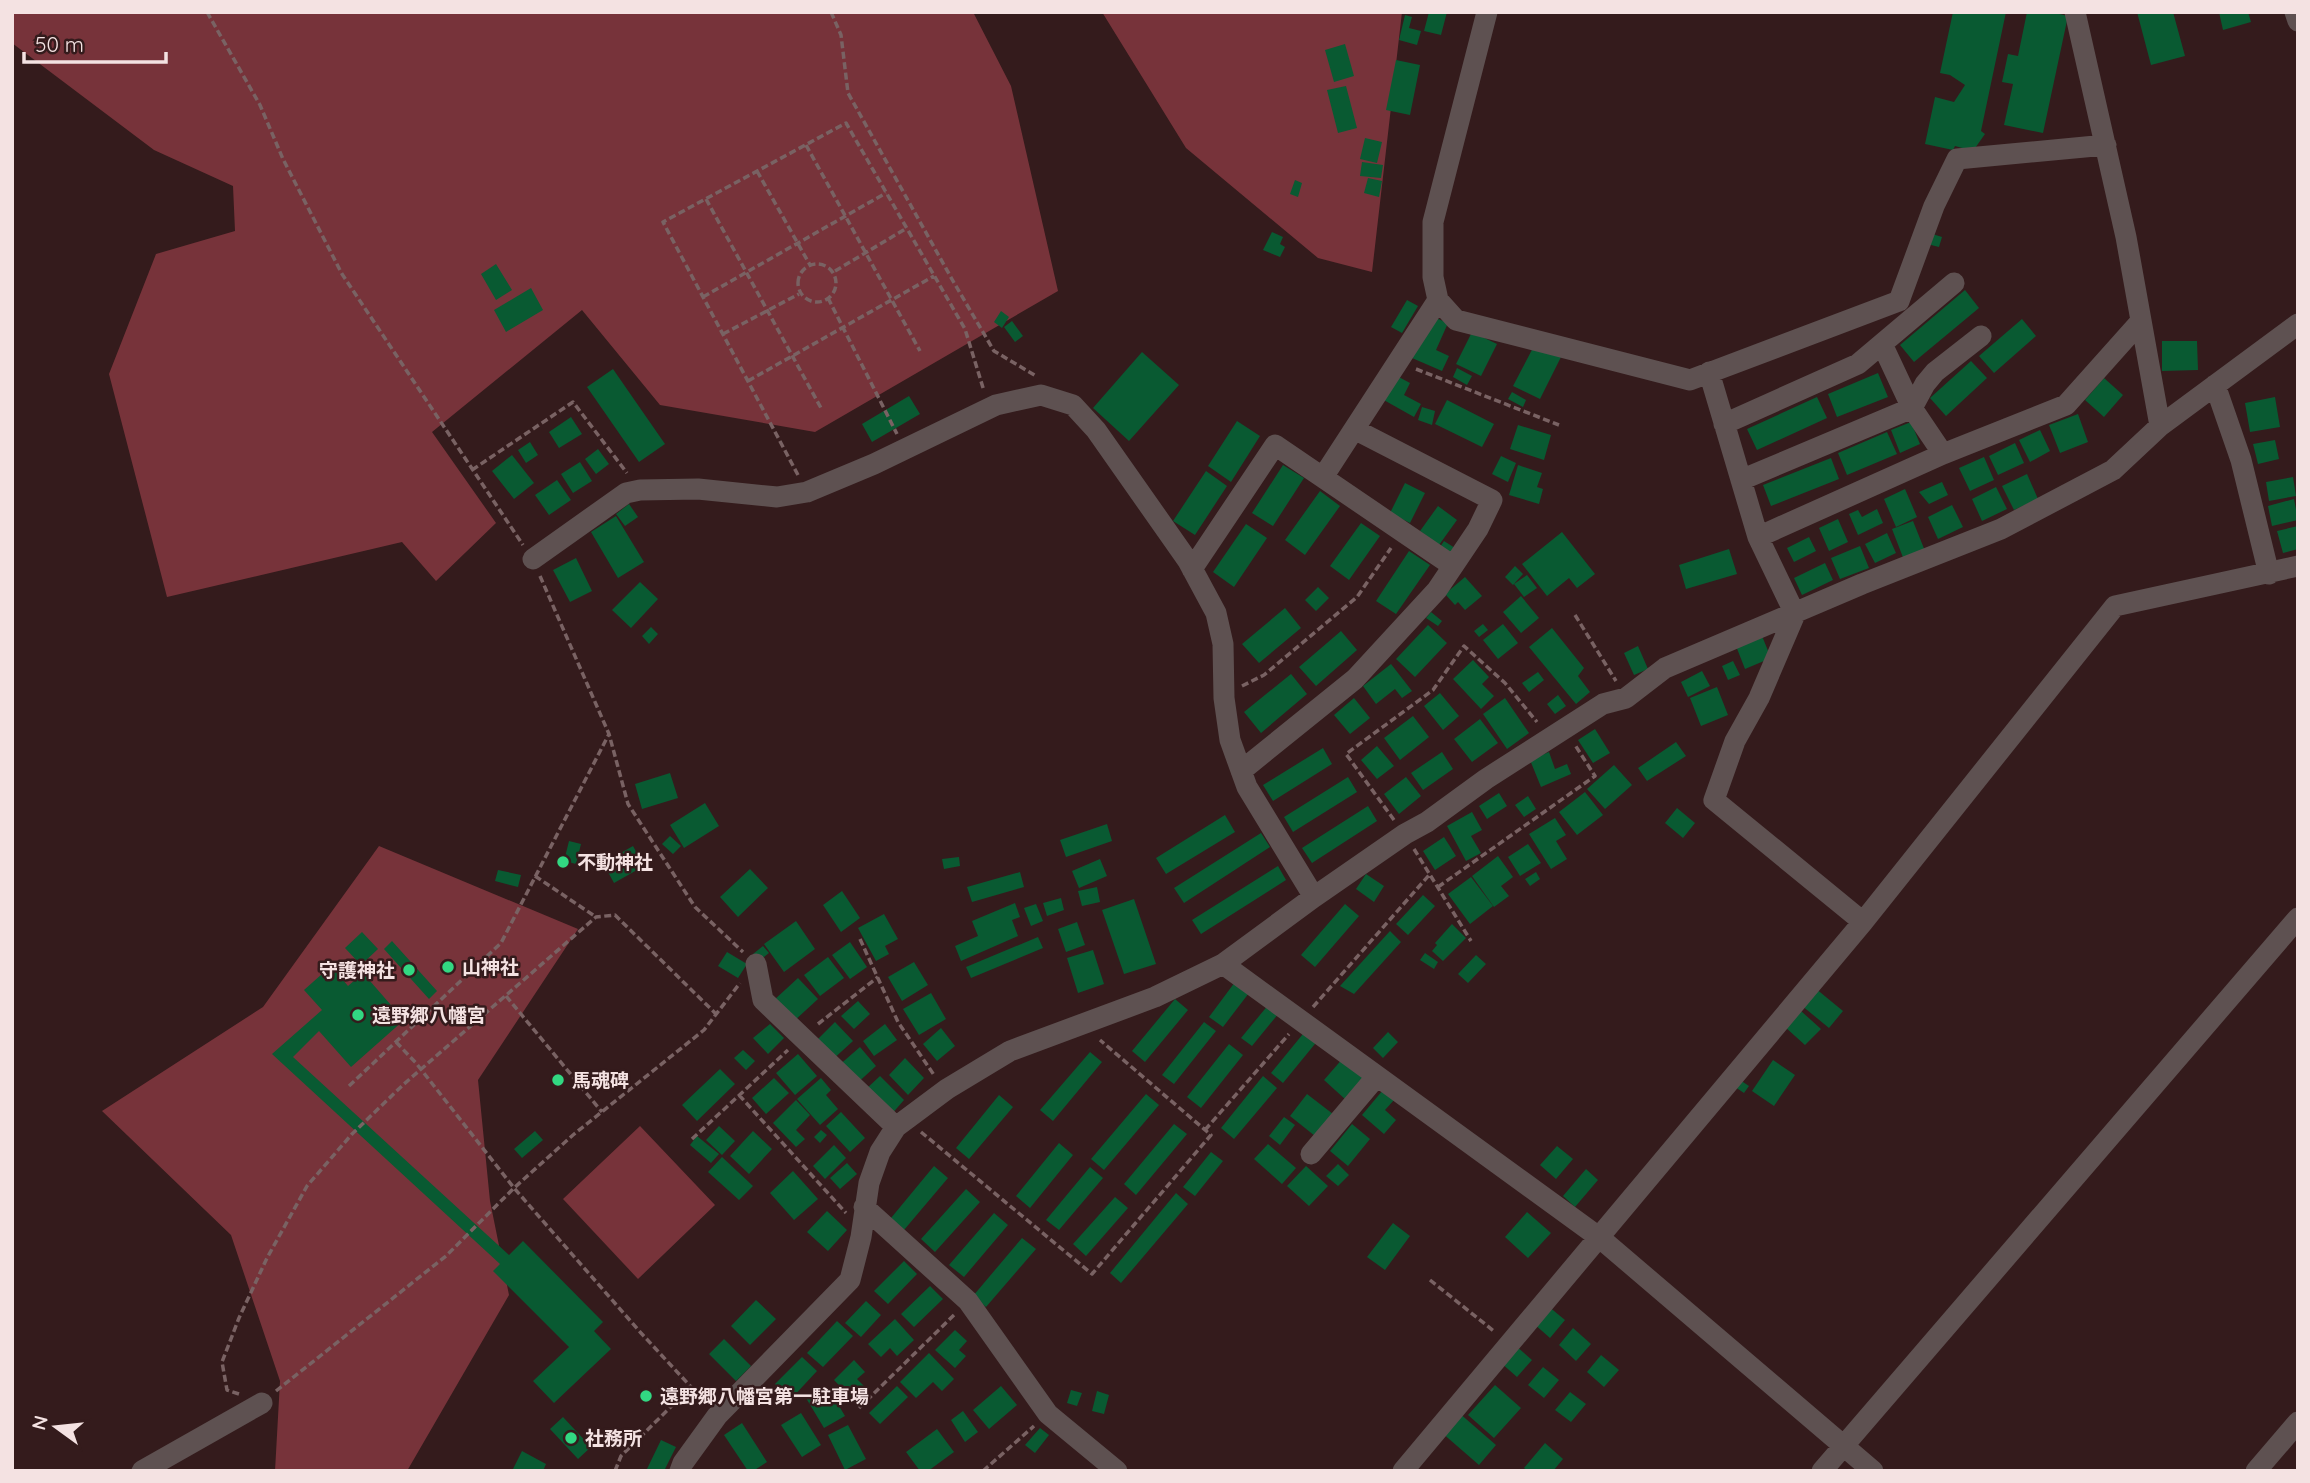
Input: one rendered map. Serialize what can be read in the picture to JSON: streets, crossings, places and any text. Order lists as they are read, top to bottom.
{
  "places": [
    "不動神社",
    "山神社",
    "守護神社",
    "遠野郷八幡宮",
    "馬魂碑",
    "遠野郷八幡宮第一駐車場",
    "社務所"
  ],
  "scale_bar": "50 m",
  "north": "left"
}
